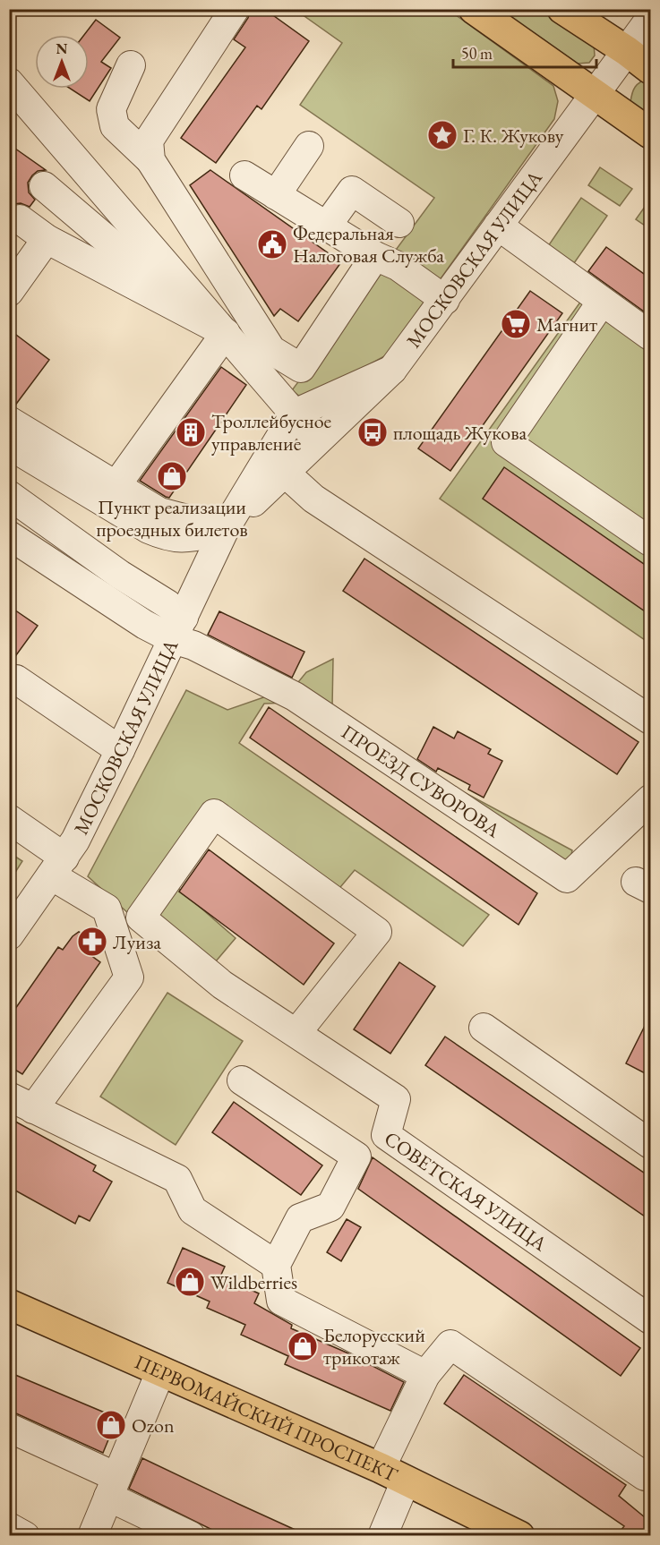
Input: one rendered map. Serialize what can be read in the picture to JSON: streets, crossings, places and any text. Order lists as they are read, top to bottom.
{
  "streets": {
    "main road": ["ПЕРВОМАЙСКИЙ ПРОСПЕКТ"],
    "street": ["МОСКОВСКАЯ УЛИЦА", "ПРОЕЗД СУВОРОВА", "СОВЕТСКАЯ УЛИЦА"]
  },
  "crossings": [
    ["МОСКОВСКАЯ УЛИЦА", "ПРОЕЗД СУВОРОВА"]
  ],
  "places": {
    "place": ["Г. К. Жукову"],
    "public building": ["Федеральная Налоговая Служба"],
    "supermarket": ["Магнит"],
    "building": ["Троллейбусное управление"],
    "bus stop": ["площадь Жукова"],
    "shop": [
      "Пункт реализации проездных билетов",
      "Wildberries",
      "Белорусский трикотаж",
      "Ozon"
    ],
    "pharmacy": ["Луиза"]
  },
  "scale_bar": "50 m",
  "north": "top"
}
